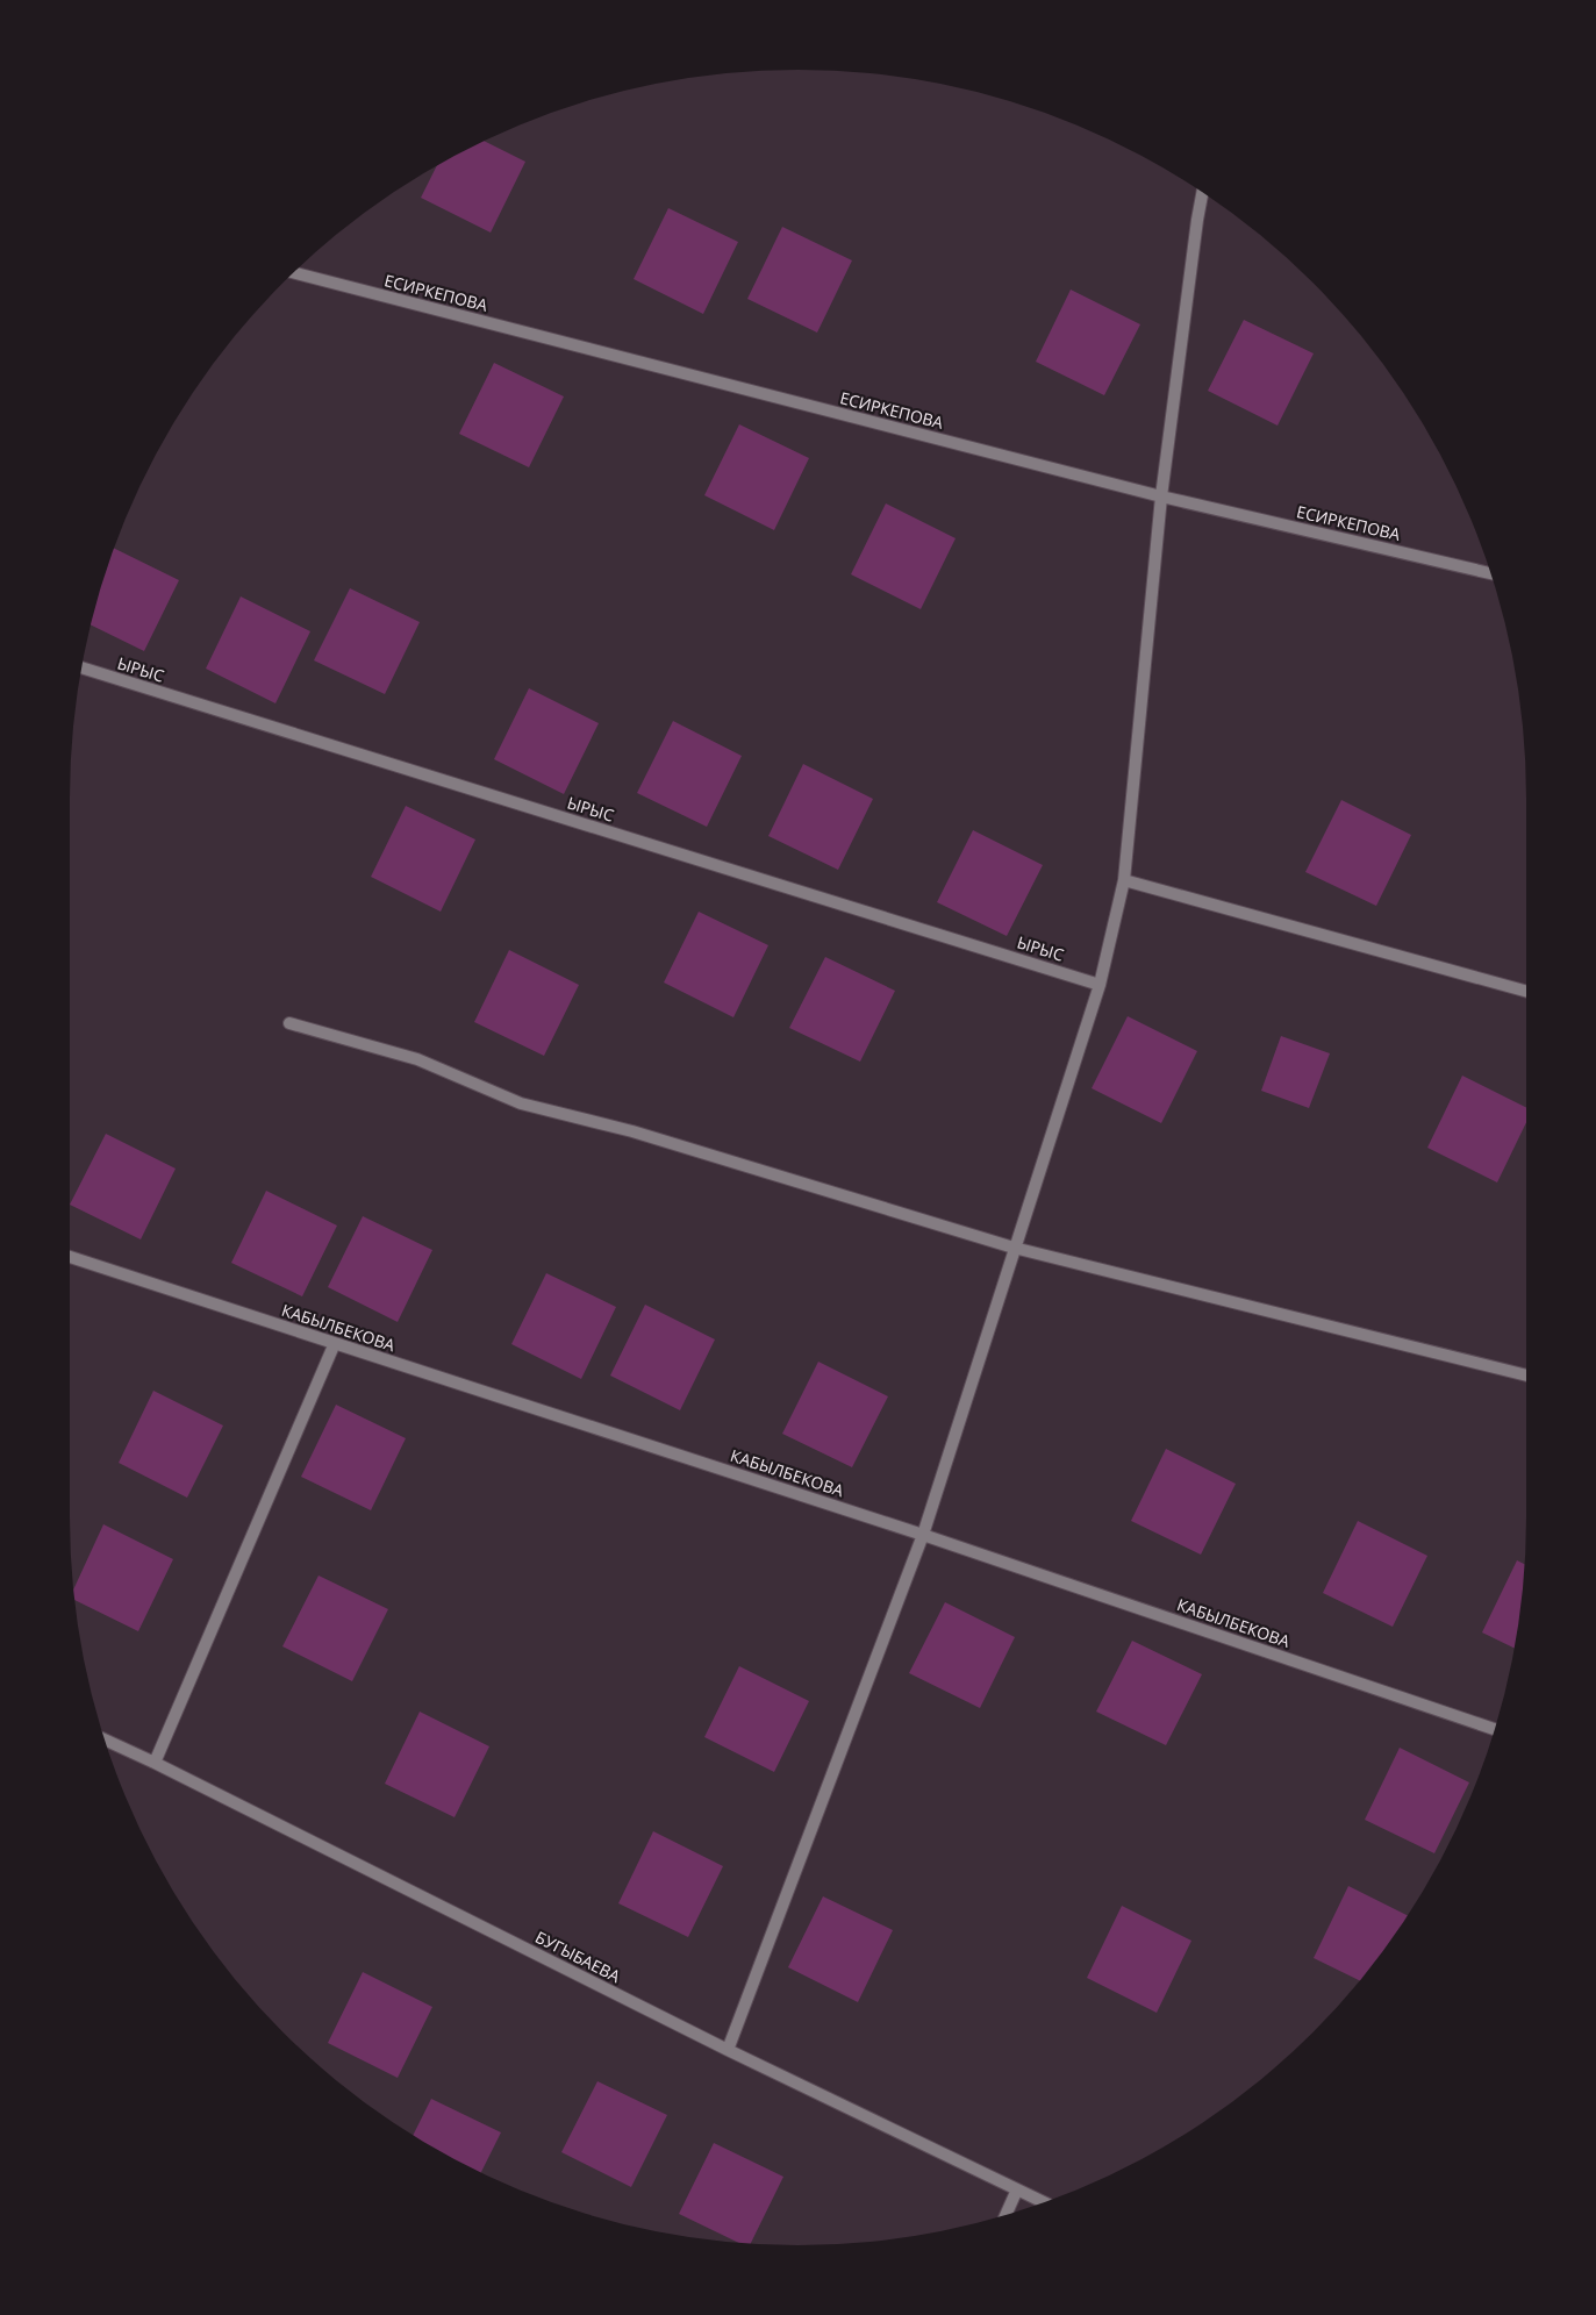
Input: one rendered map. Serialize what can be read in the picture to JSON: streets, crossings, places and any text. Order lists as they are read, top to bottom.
{
  "streets": {
    "street": [
      "ЕСИРКЕПОВА",
      "ЫРЫС",
      "КАБЫЛБЕКОВА",
      "БУГЫБАЕВА"
    ]
  }
}
